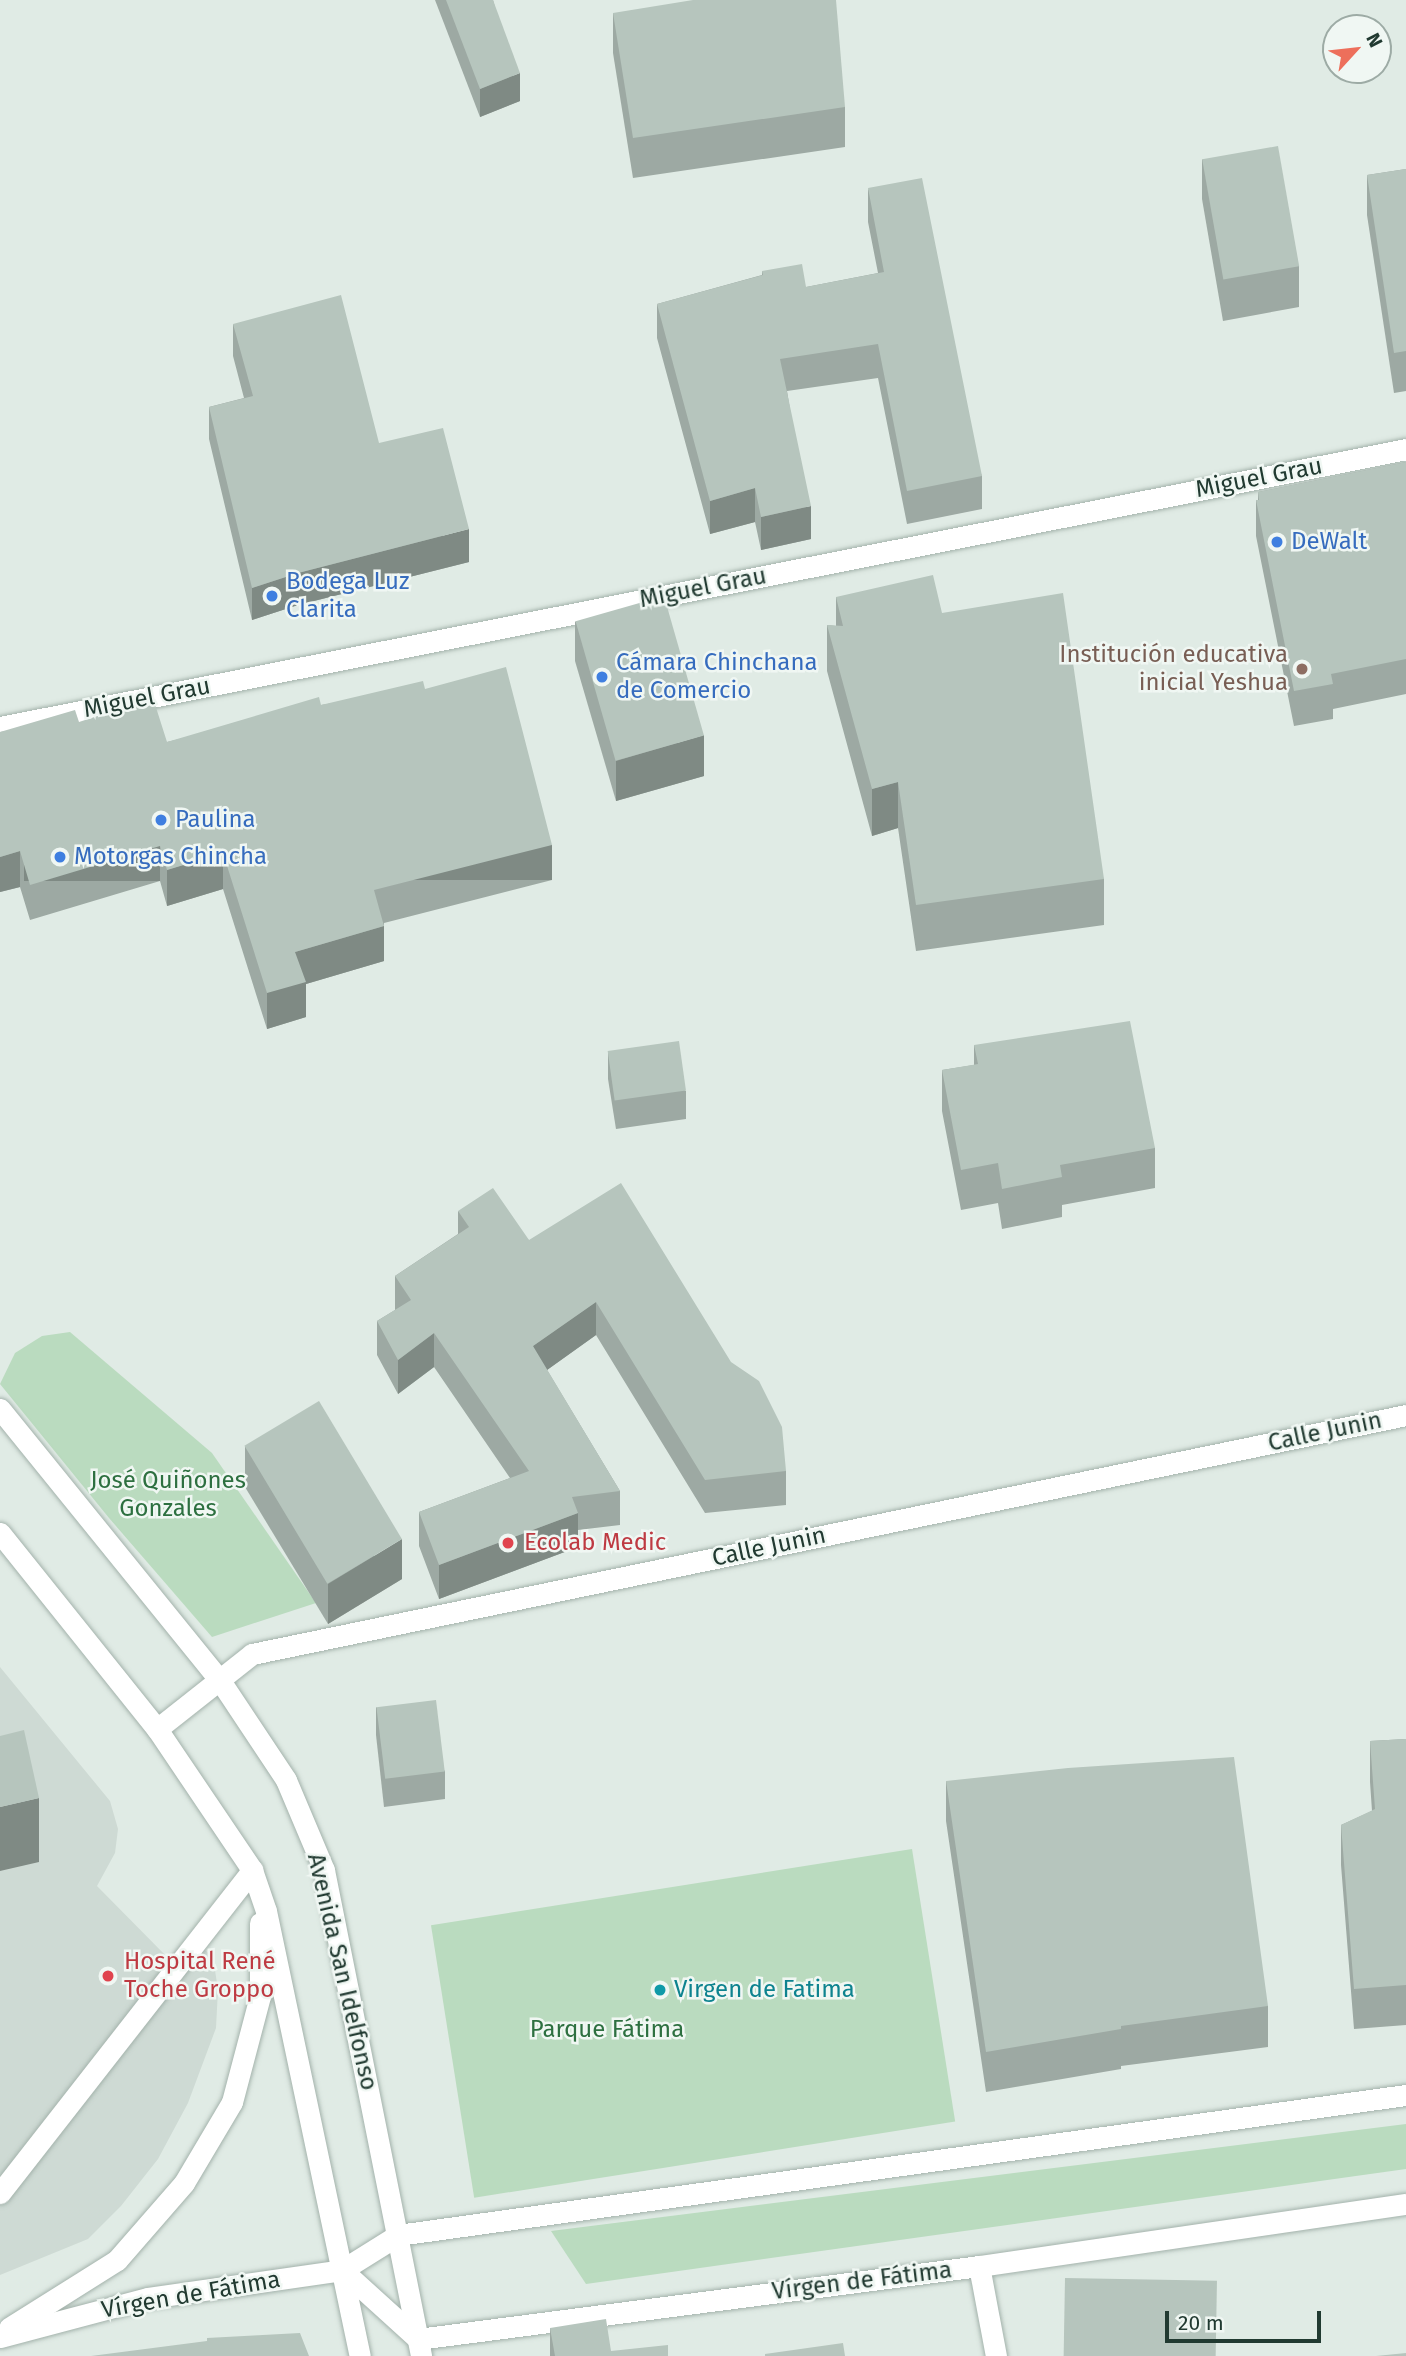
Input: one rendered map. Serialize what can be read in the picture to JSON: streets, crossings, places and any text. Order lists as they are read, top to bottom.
{
  "streets": {
    "street": [
      "Miguel Grau",
      "Calle Junin",
      "Avenida San Idelfonso",
      "Vírgen de Fátima"
    ]
  },
  "crossings": [
    ["Calle Junin", "Avenida San Idelfonso"],
    ["Avenida San Idelfonso", "Vírgen de Fátima"]
  ],
  "parks": ["José Quiñones Gonzales", "Parque Fátima"],
  "places": [
    "DeWalt",
    "Bodega Luz Clarita",
    "Institución educativa inicial Yeshua",
    "Cámara Chinchana de Comercio",
    "Paulina",
    "Motorgas Chincha",
    "Ecolab Medic",
    "Hospital René Toche Groppo",
    "Virgen de Fatima"
  ],
  "scale_bar": "20 m",
  "north": "top right"
}
